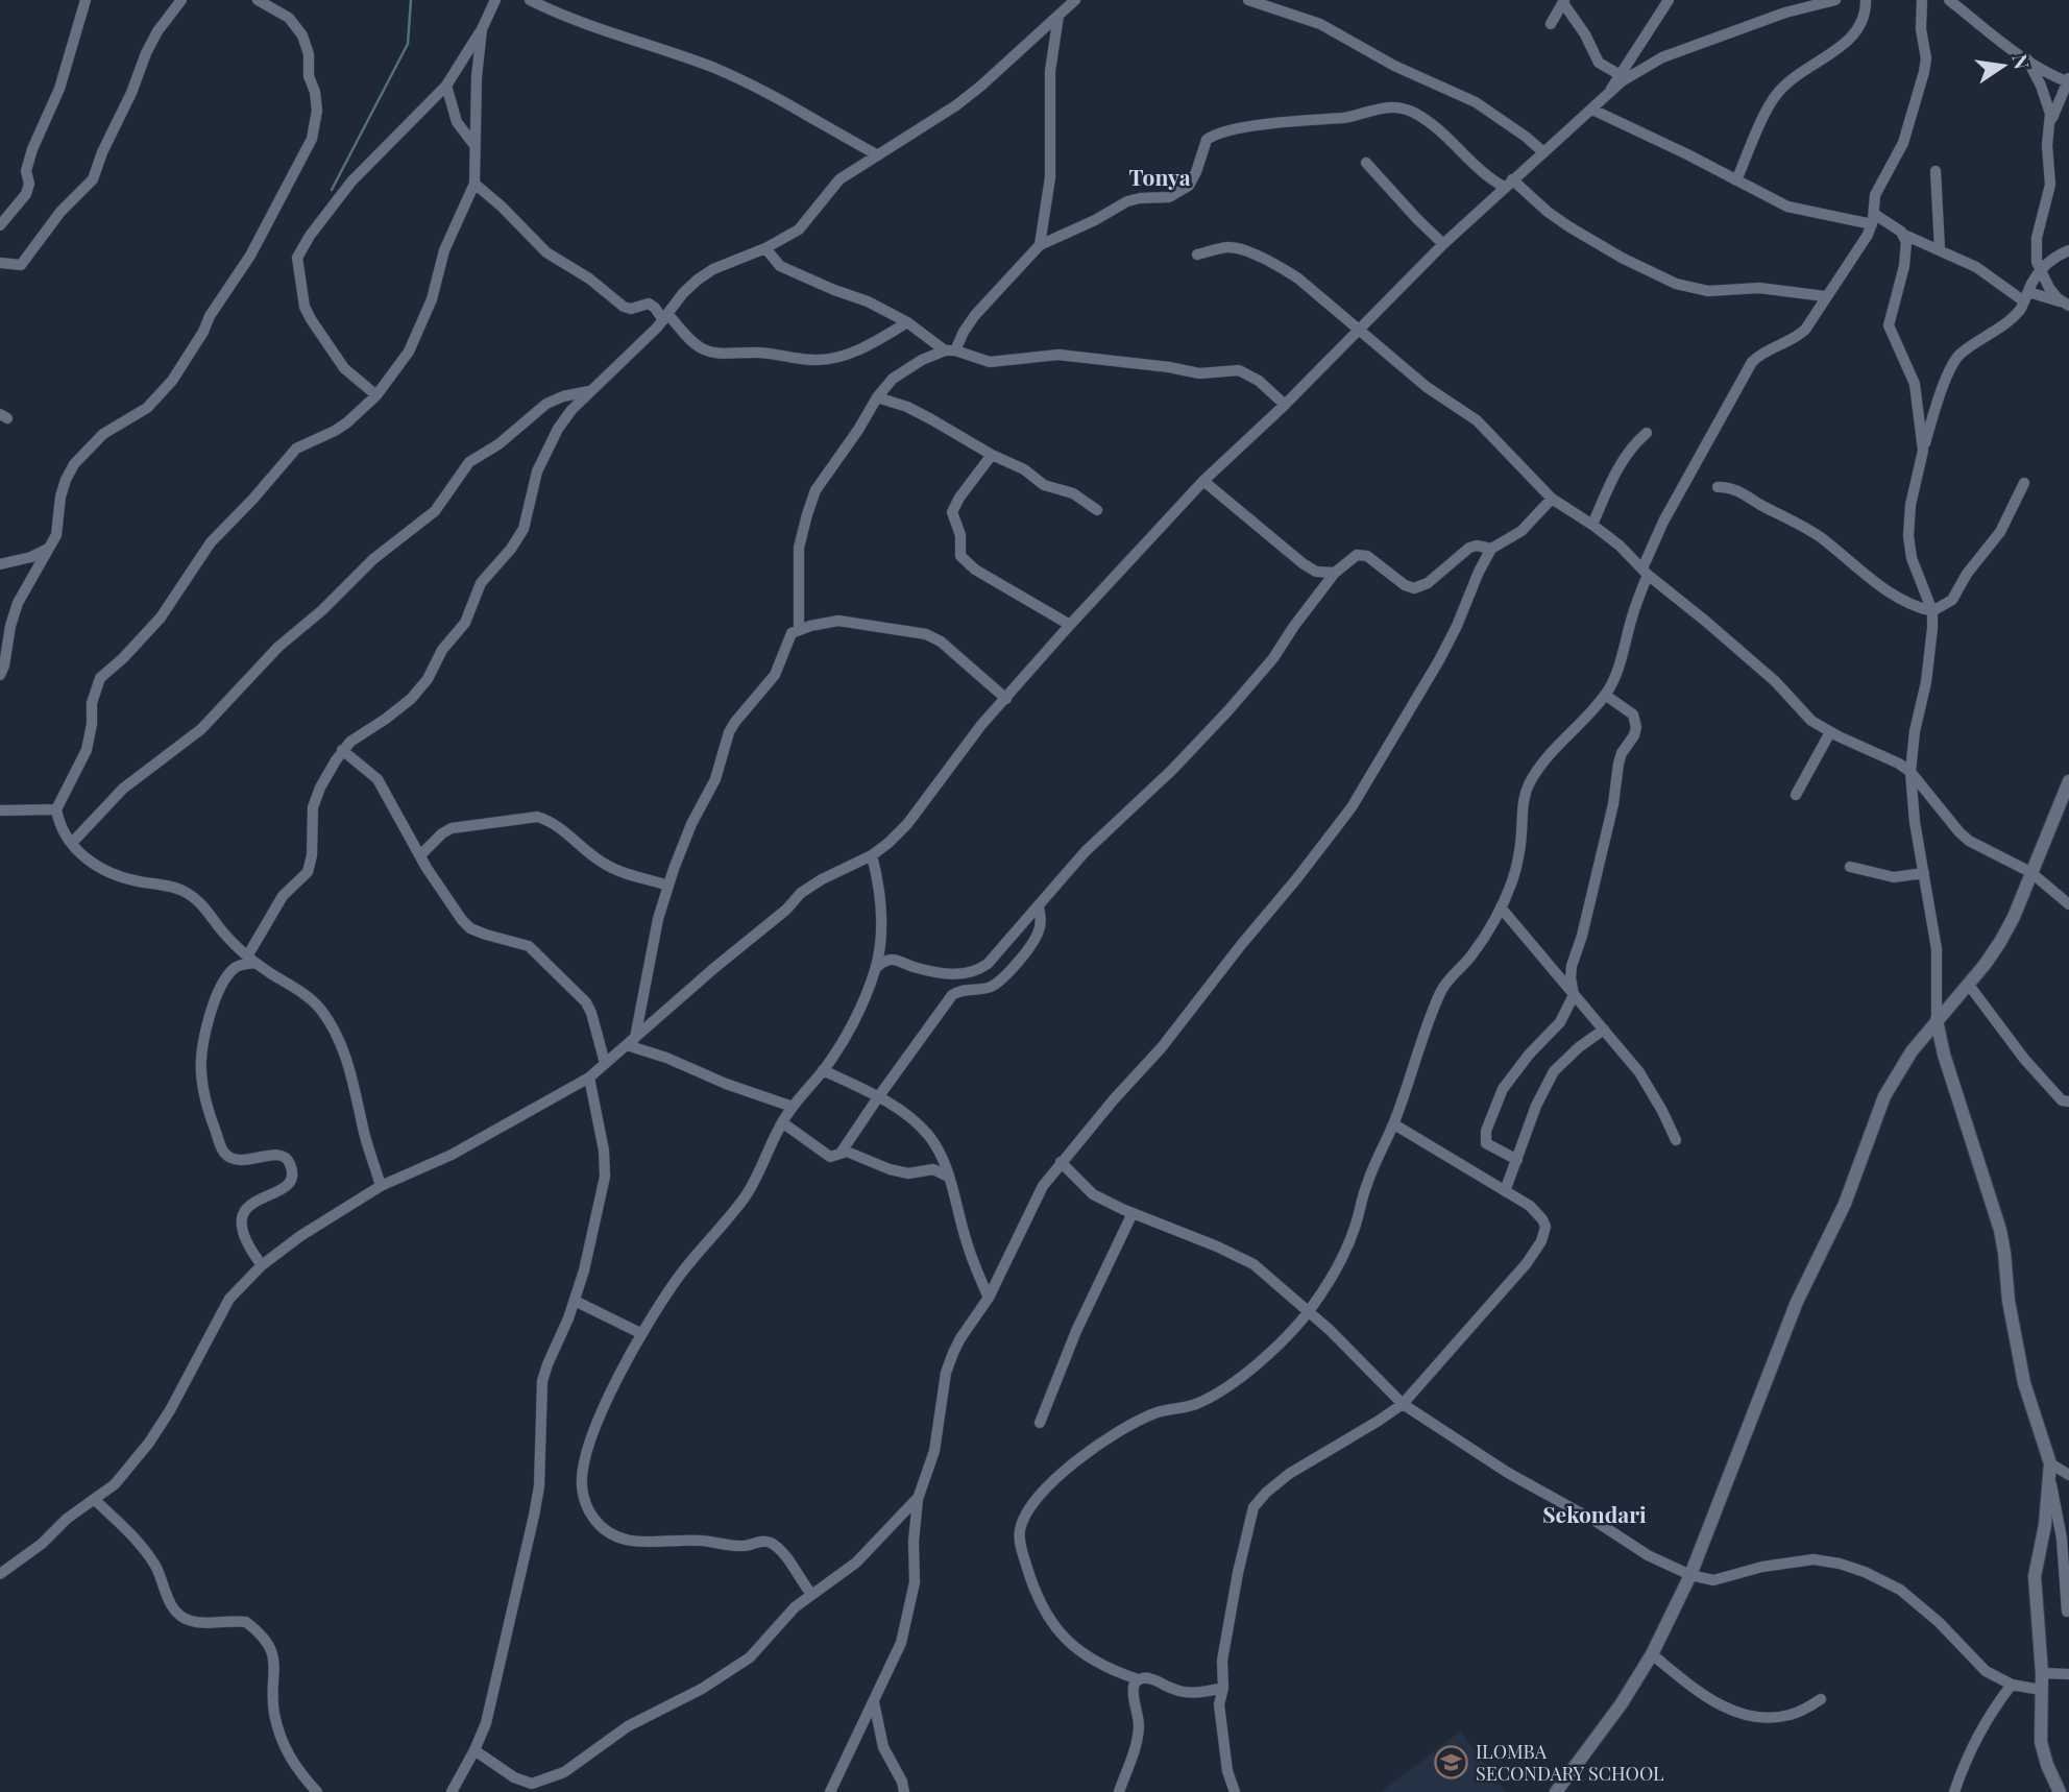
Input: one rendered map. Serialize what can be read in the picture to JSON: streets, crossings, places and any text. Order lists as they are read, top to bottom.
{
  "districts": ["Tonya", "Sekondari"],
  "places": {
    "school or university": ["ILOMBA SECONDARY SCHOOL"]
  },
  "north": "right"
}
